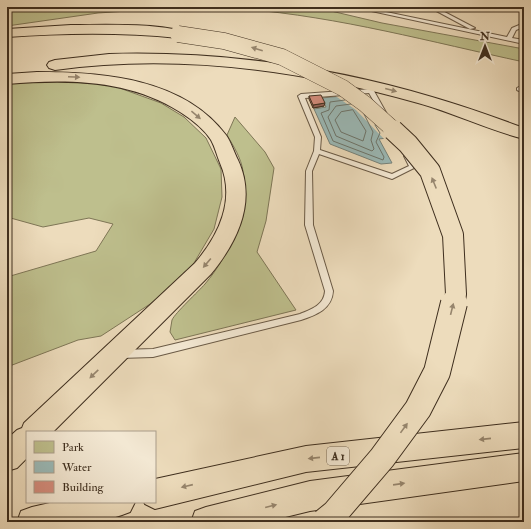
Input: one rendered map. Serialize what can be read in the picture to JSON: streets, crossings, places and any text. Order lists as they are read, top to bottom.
{
  "streets": {
    "highway": ["A 1"]
  },
  "legend": ["Park", "Water", "Building"],
  "north": "top"
}
